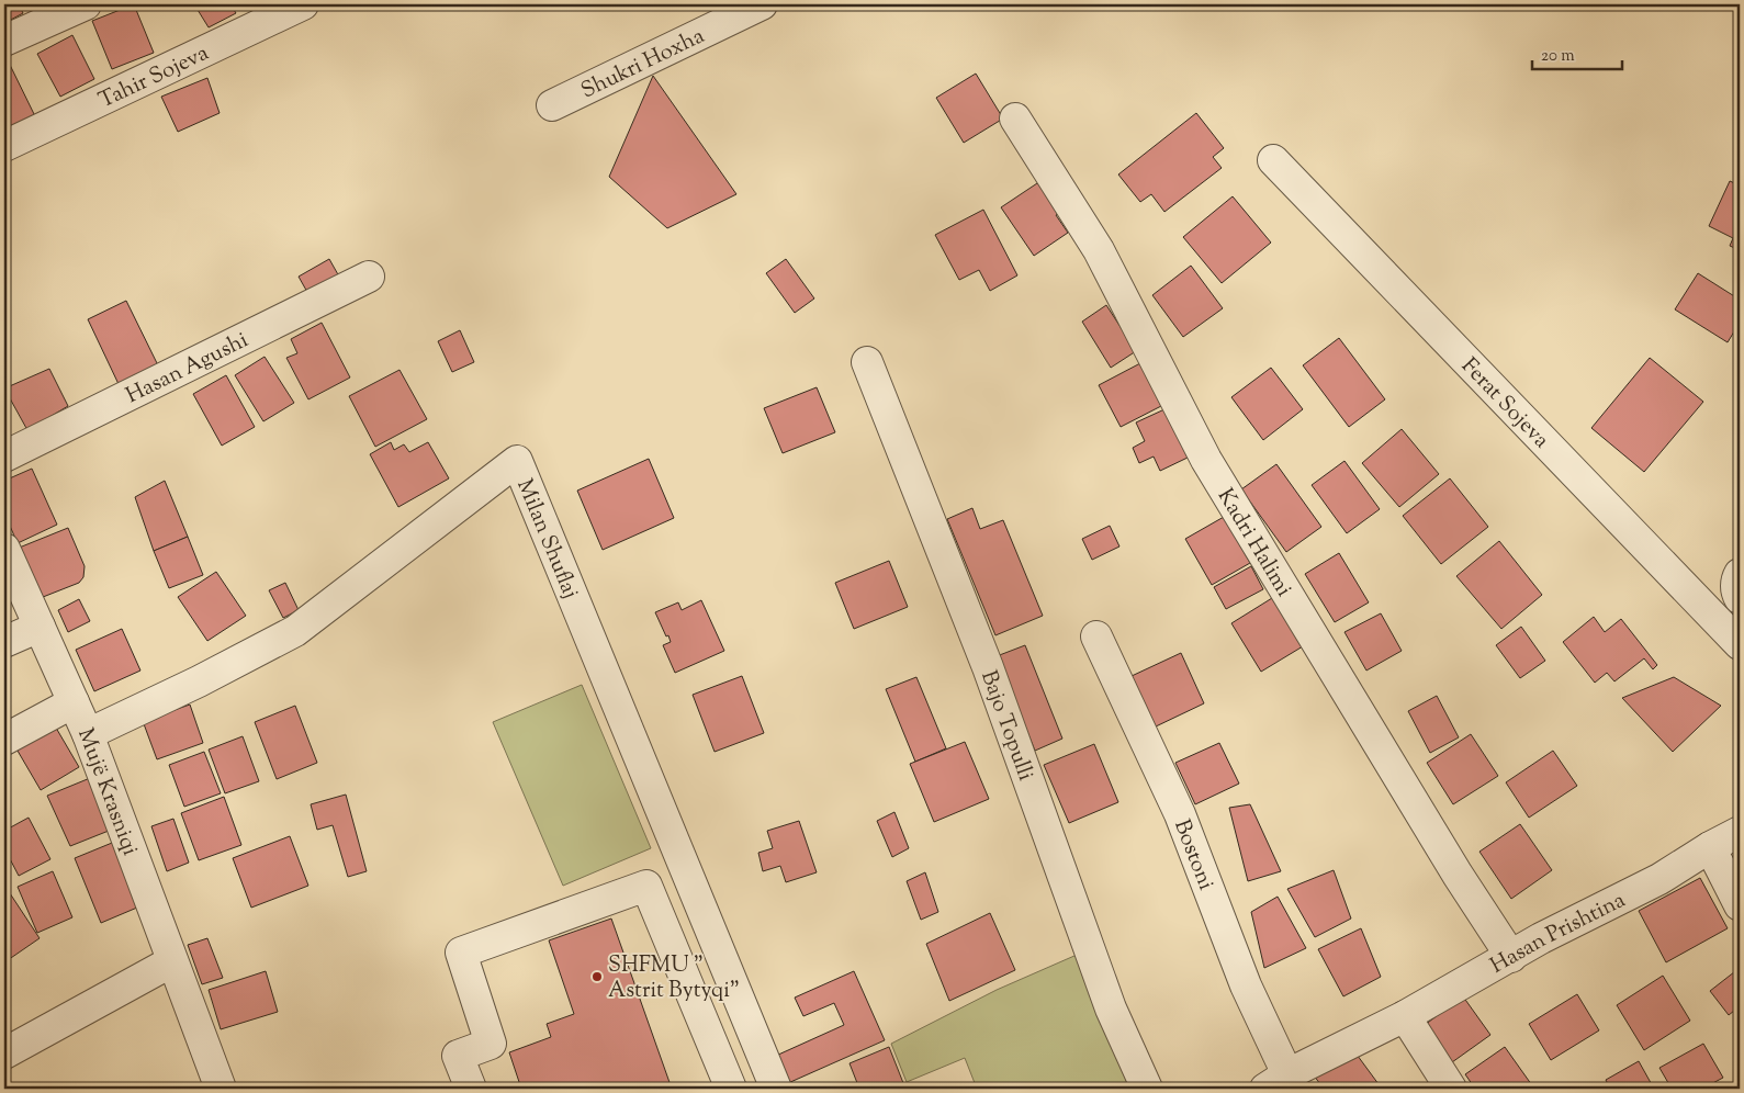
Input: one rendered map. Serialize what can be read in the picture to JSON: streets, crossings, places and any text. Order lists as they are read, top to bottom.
{
  "streets": {
    "street": [
      "Shukri Hoxha",
      "Tahir Sojeva",
      "Hasan Agushi",
      "Ferat Sojeva",
      "Milan Shuflaj",
      "Kadri Halimi",
      "Bajo Topulli",
      "Mujë Krasniqi",
      "Bostoni",
      "Hasan Prishtina"
    ]
  },
  "crossings": [
    ["Milan Shuflaj", "Mujë Krasniqi"],
    ["Kadri Halimi", "Hasan Prishtina"],
    ["Bostoni", "Hasan Prishtina"]
  ],
  "places": ["SHFMU \" Astrit Bytyqi\""],
  "scale_bar": "20 m"
}
